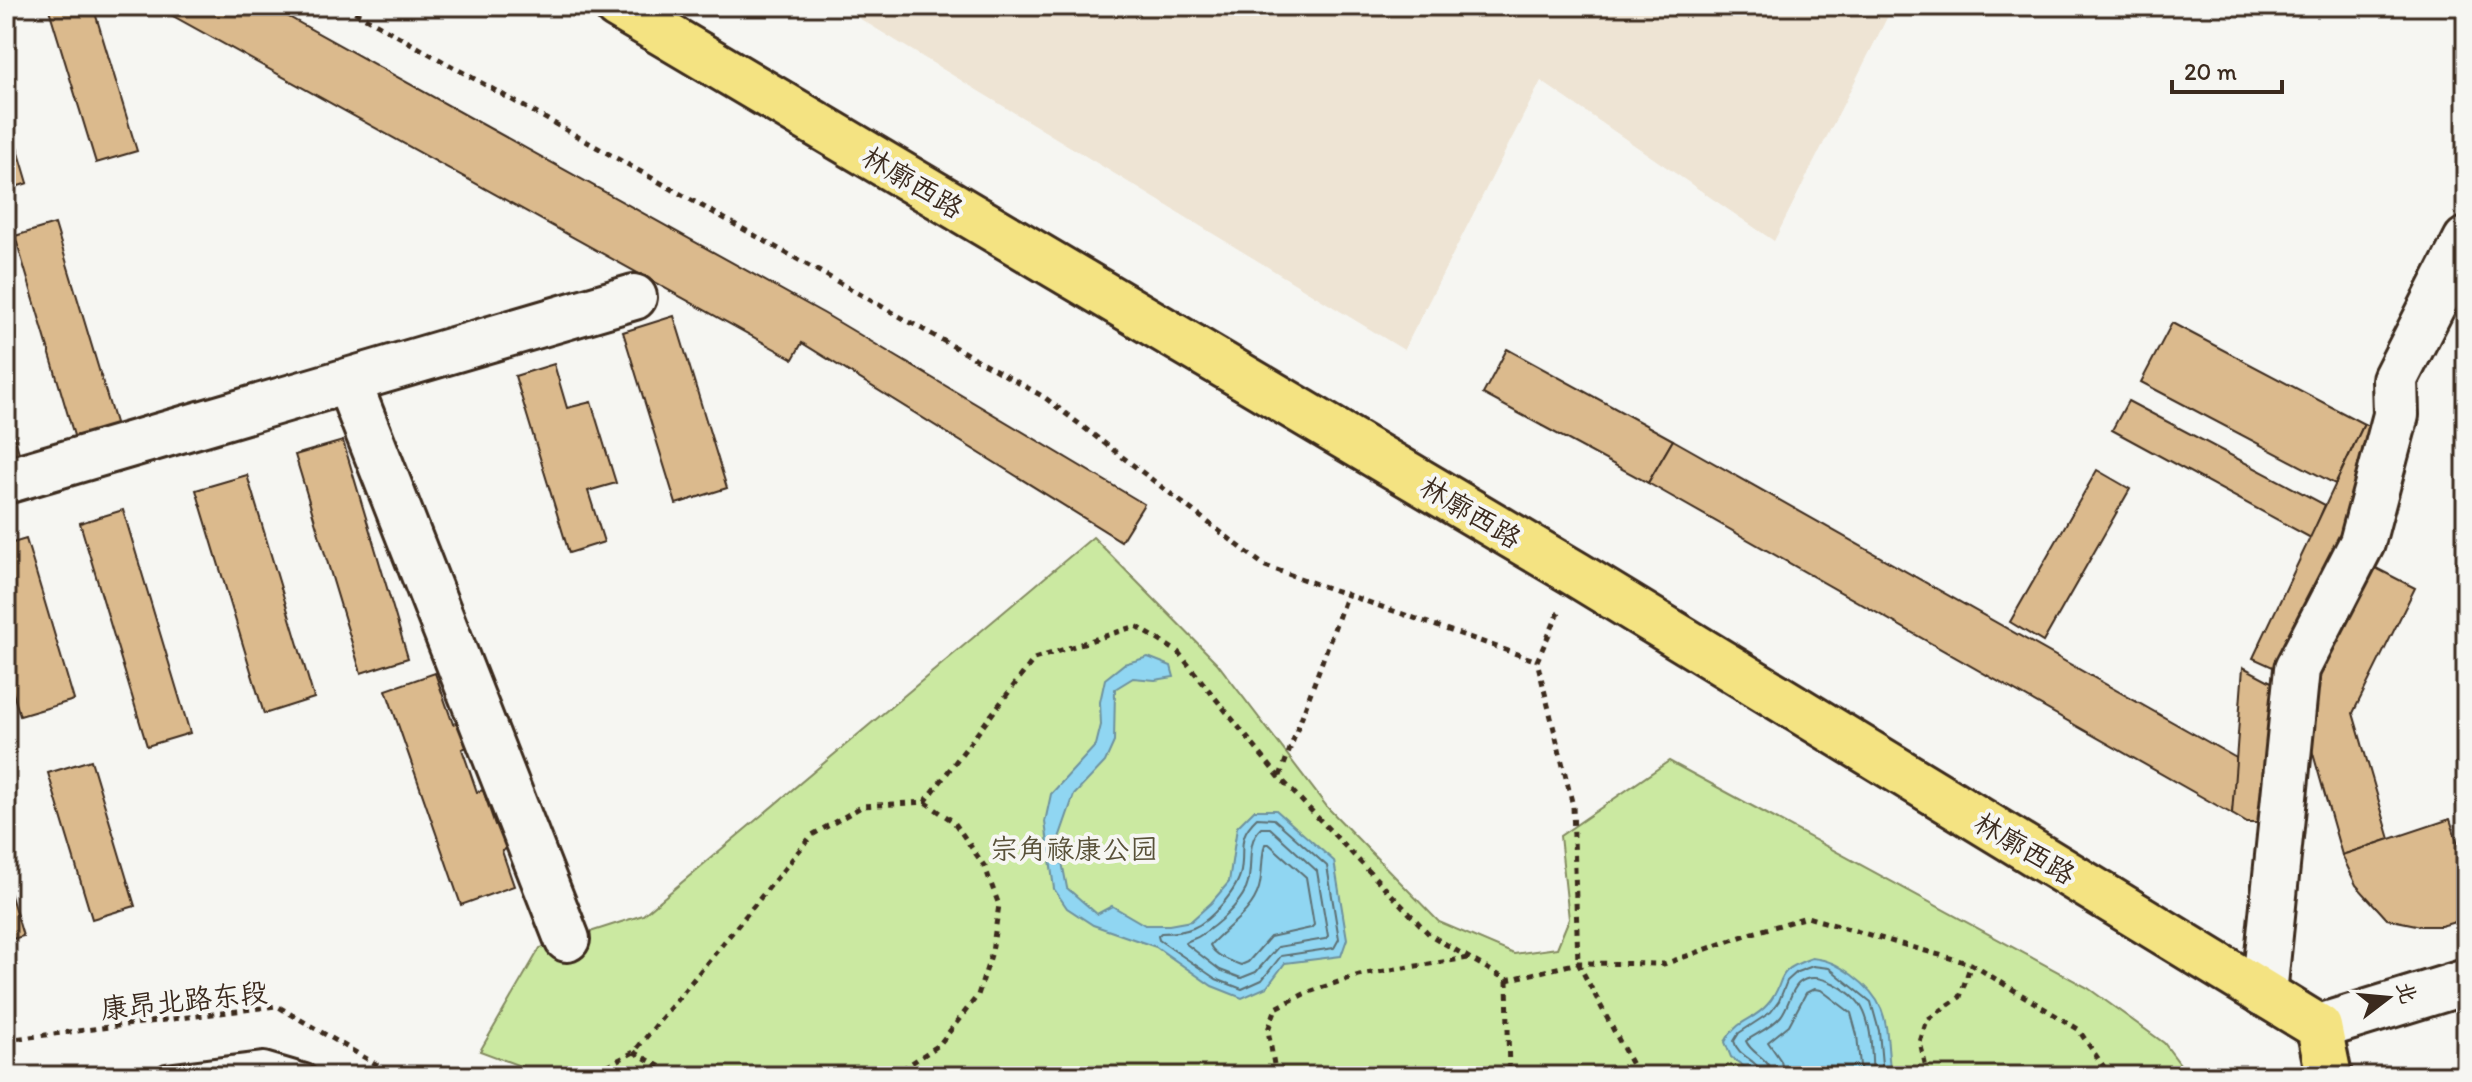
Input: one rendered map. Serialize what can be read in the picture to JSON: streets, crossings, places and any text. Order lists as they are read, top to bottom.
{
  "streets": {
    "main road": ["林廓西路"],
    "path": ["康昂北路东段"]
  },
  "parks": ["宗角禄康公园"],
  "scale_bar": "20 m",
  "north": "right"
}
